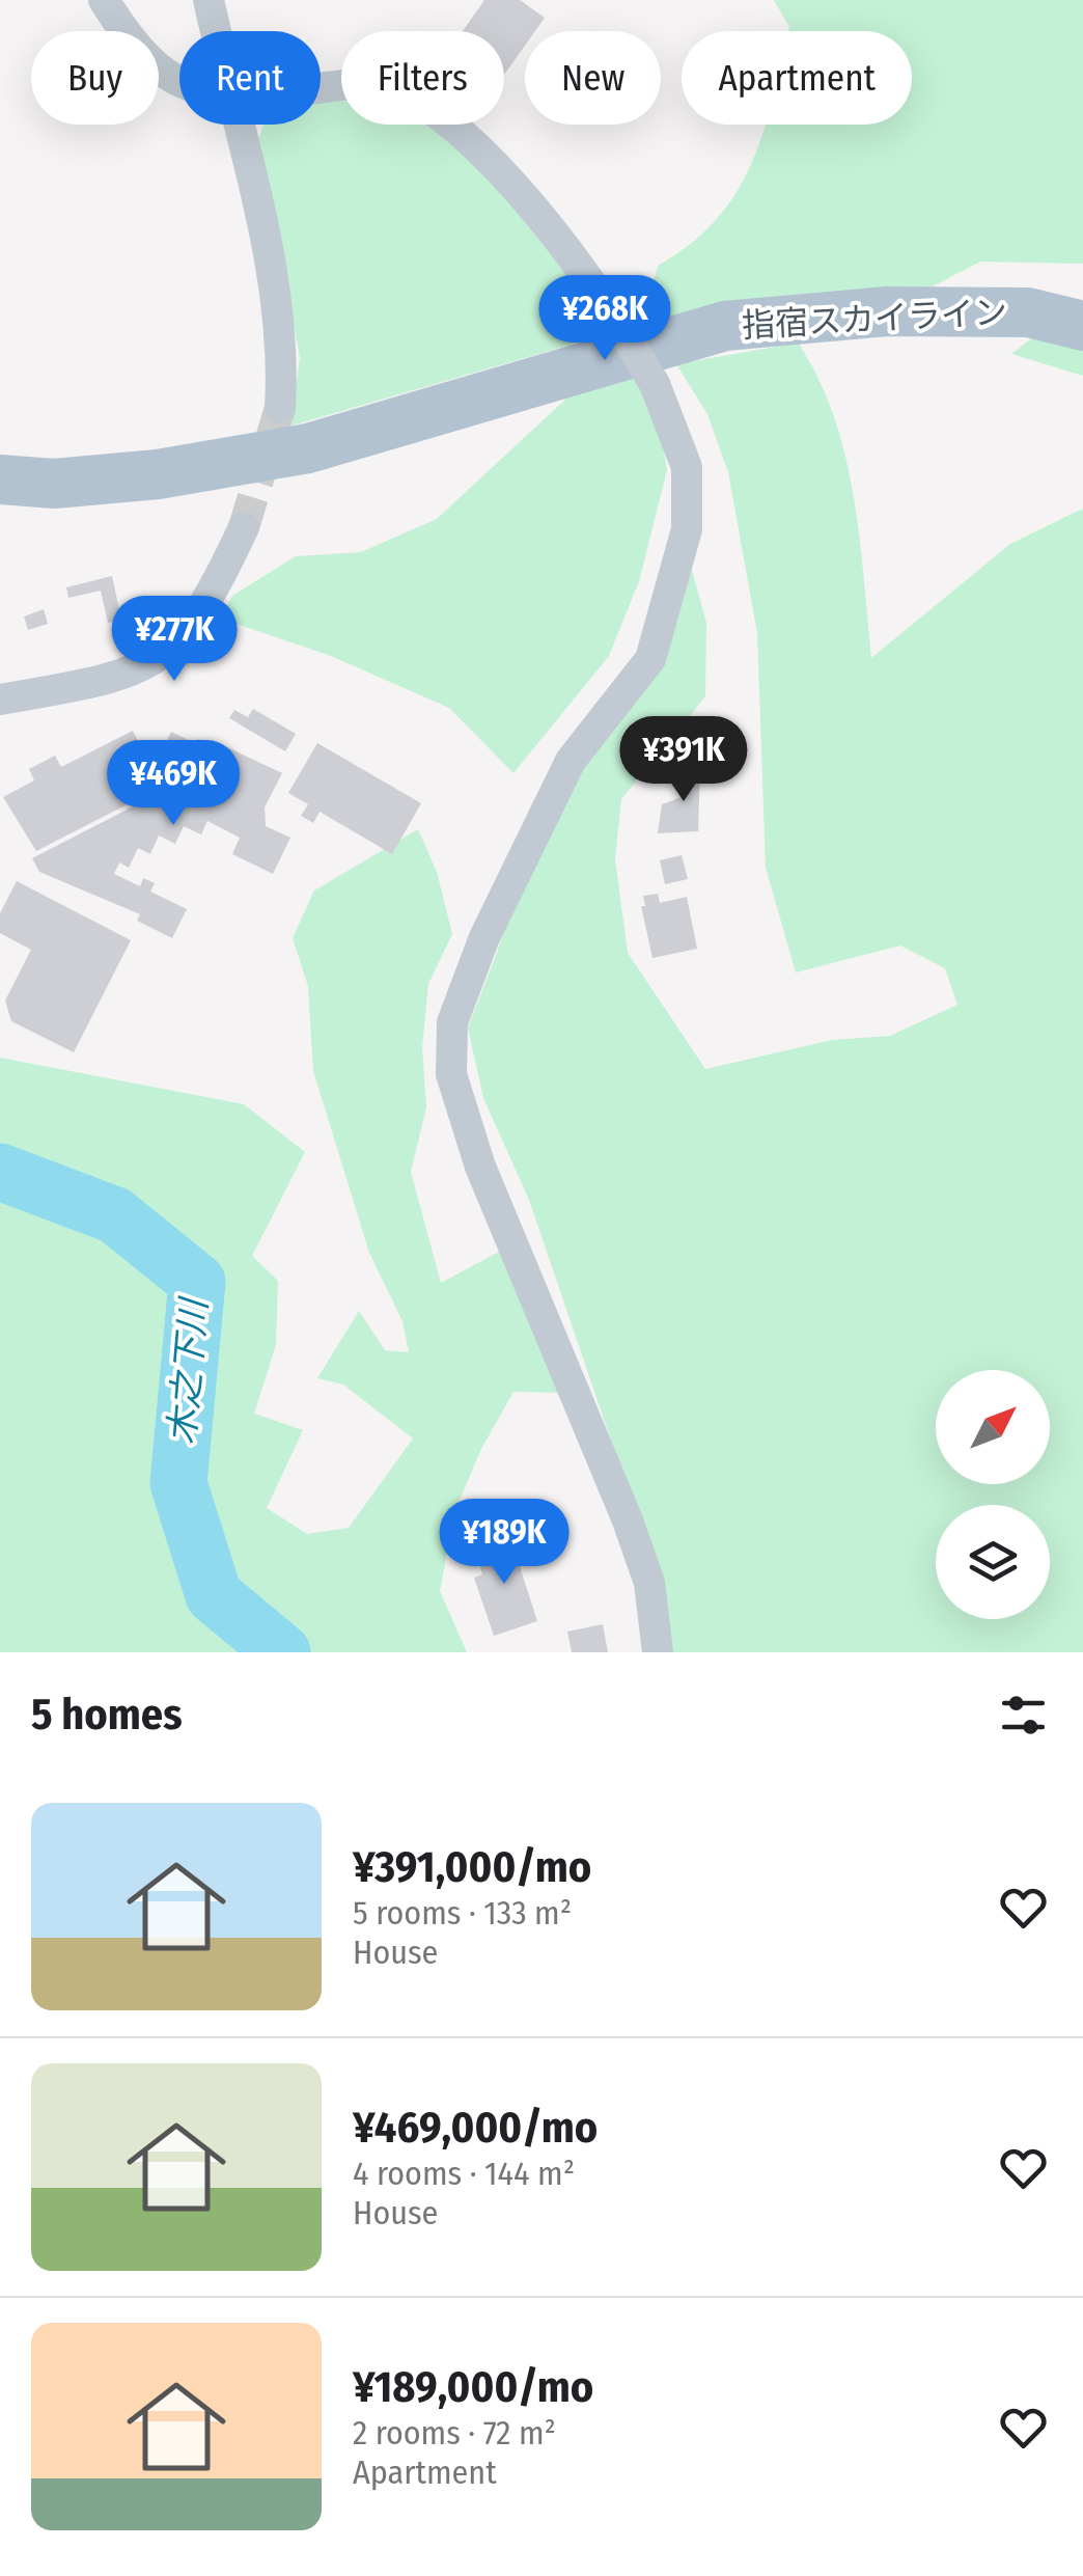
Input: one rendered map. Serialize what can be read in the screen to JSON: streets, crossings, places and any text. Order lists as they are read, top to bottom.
{
  "streets": {
    "main road": ["指宿スカイライン"]
  },
  "water": ["木之下川"],
  "north": "top right",
  "page": {
    "chip": [
      "Buy",
      "Rent",
      "Filters",
      "New",
      "Apartment"
    ],
    "price": [
      "¥268K",
      "¥277K",
      "¥391K",
      "¥469K",
      "¥189K"
    ],
    "heading": "5 homes",
    "list": [
      {
        "name": "¥391,000/mo",
        "note": "5 rooms · 133 m² · House"
      },
      {
        "name": "¥469,000/mo",
        "note": "4 rooms · 144 m² · House"
      },
      {
        "name": "¥189,000/mo",
        "note": "2 rooms · 72 m² · Apartment"
      }
    ]
  }
}
